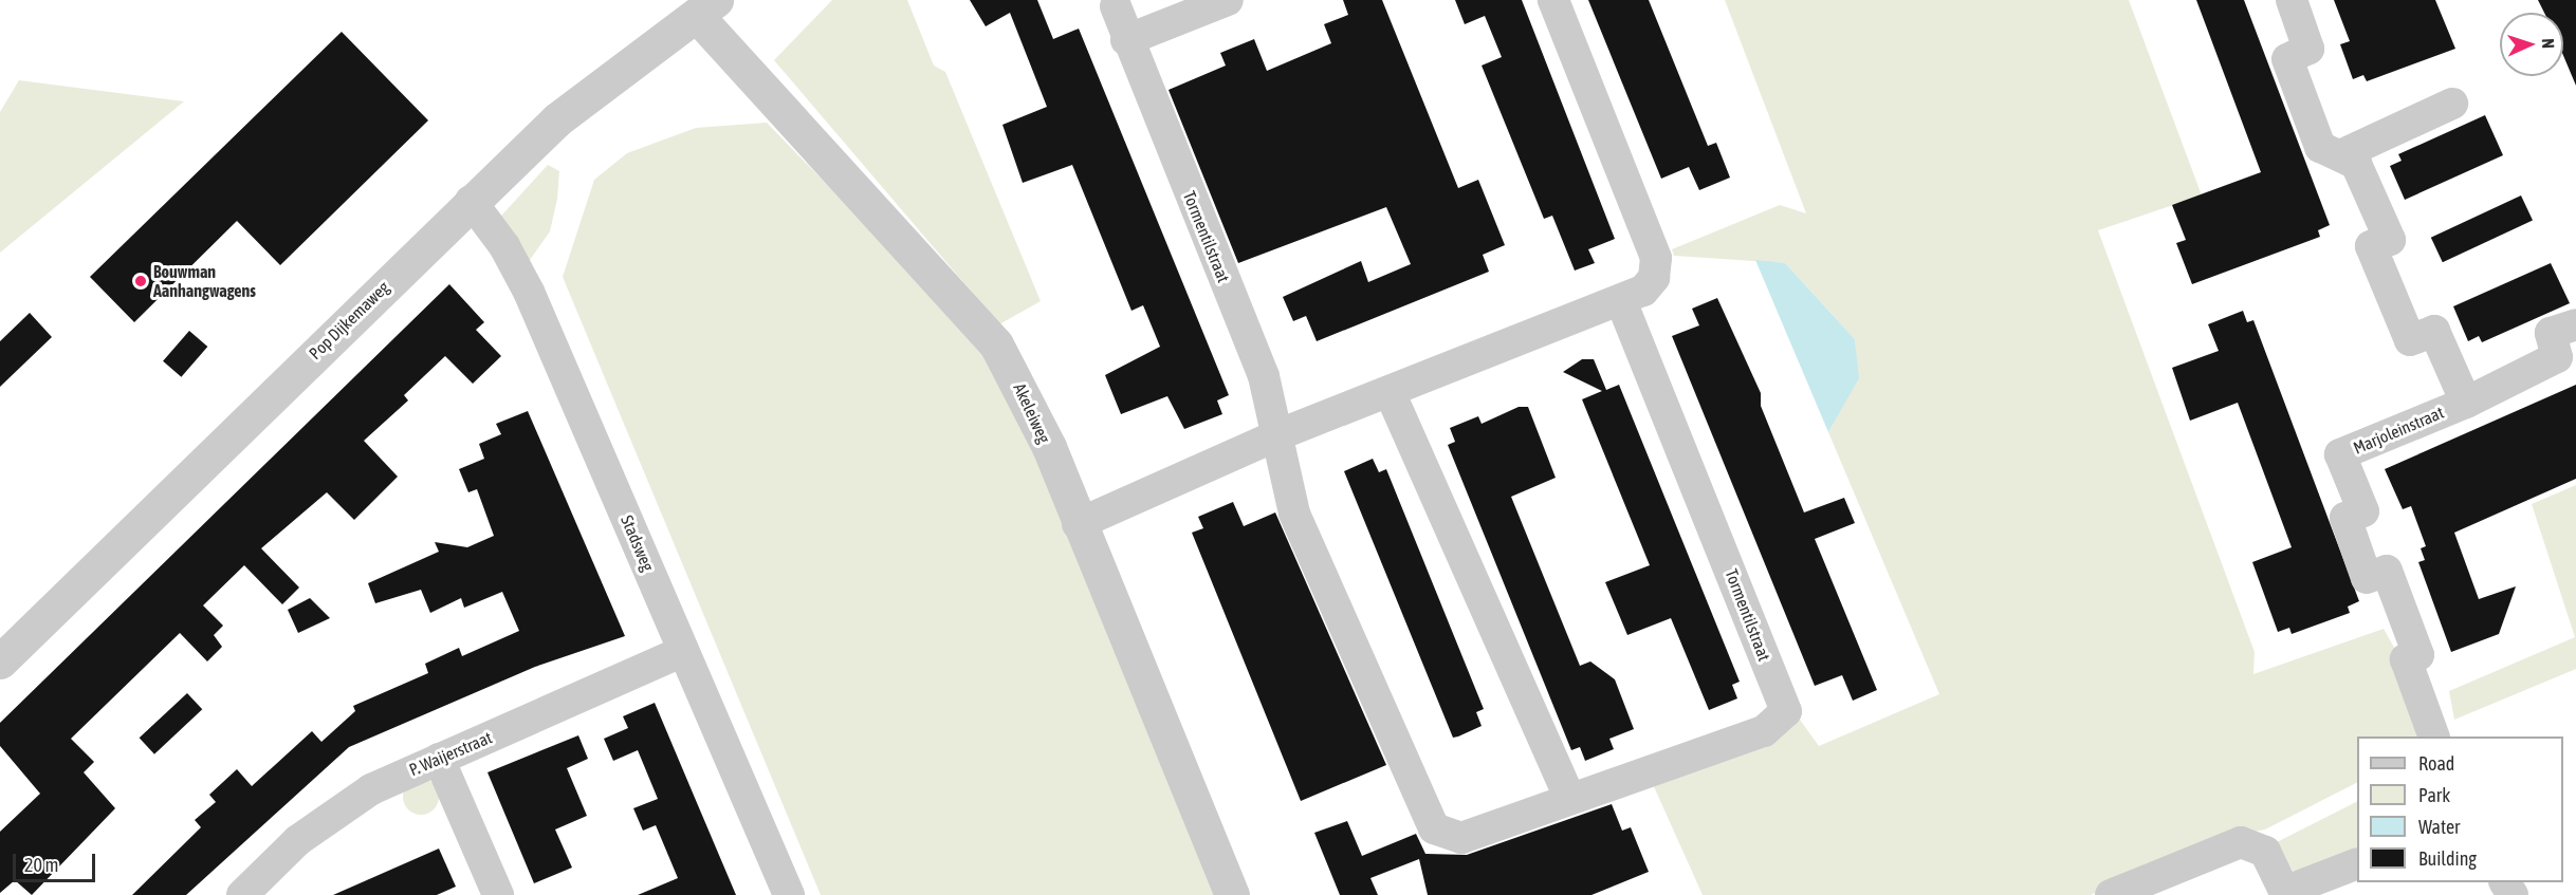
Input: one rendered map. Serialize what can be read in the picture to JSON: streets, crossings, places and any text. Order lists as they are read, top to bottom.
{
  "streets": {
    "street": [
      "Tormentilstraat",
      "Pop Dijkemaweg",
      "Akeleiweg",
      "Marjoleinstraat",
      "Stadsweg",
      "P. Waijerstraat"
    ]
  },
  "crossings": [
    ["Pop Dijkemaweg", "Akeleiweg"],
    ["Pop Dijkemaweg", "Stadsweg"],
    ["Stadsweg", "P. Waijerstraat"]
  ],
  "places": ["Bouwman Aanhangwagens"],
  "legend": [
    "Road",
    "Park",
    "Water",
    "Building"
  ],
  "scale_bar": "20 m",
  "north": "right"
}
